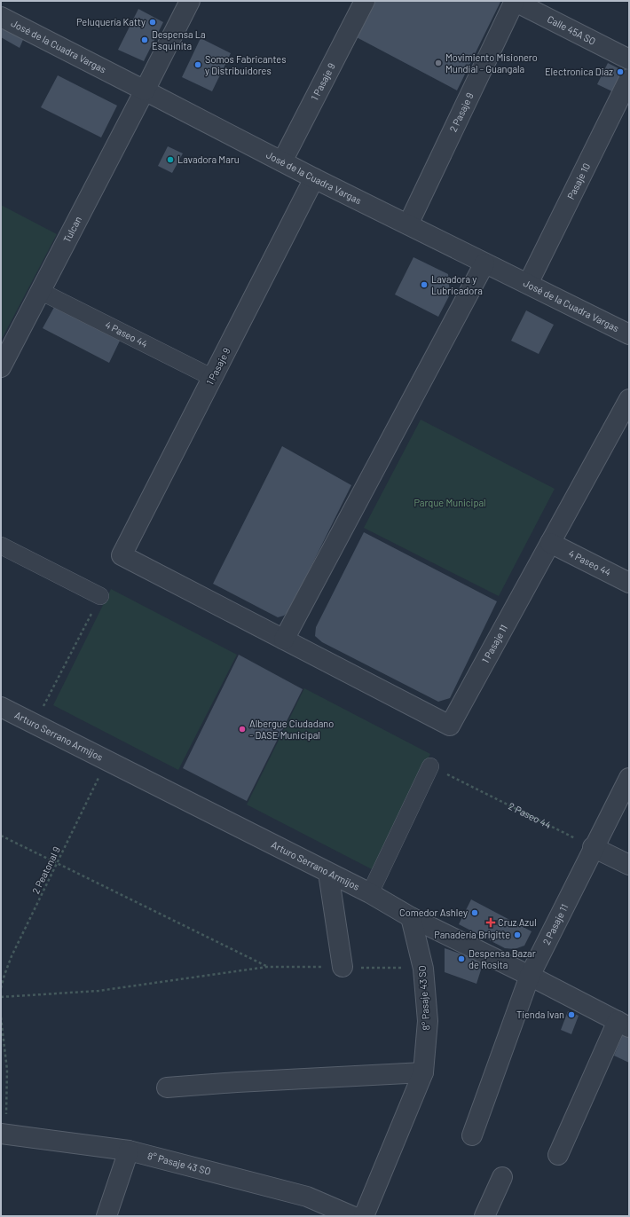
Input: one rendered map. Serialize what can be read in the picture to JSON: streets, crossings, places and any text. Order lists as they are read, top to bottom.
{
  "streets": {
    "street": [
      "Calle 45A SO",
      "José de la Cuadra Vargas",
      "1 Pasaje 9",
      "2 Pasaje 9",
      "Pasaje 10",
      "Tulcan",
      "4 Paseo 44",
      "1 Pasaje 11",
      "Arturo Serrano Armijos",
      "2 Pasaje 11",
      "8° Pasaje 43 SO"
    ],
    "path": ["2 Paseo 44", "2 Peatonal 9"]
  },
  "crossings": [
    ["Calle 45A SO", "2 Pasaje 9"],
    ["José de la Cuadra Vargas", "1 Pasaje 9"],
    ["José de la Cuadra Vargas", "2 Pasaje 9"],
    ["José de la Cuadra Vargas", "Pasaje 10"],
    ["José de la Cuadra Vargas", "Tulcan"],
    ["1 Pasaje 9", "4 Paseo 44"],
    ["1 Pasaje 9", "1 Pasaje 11"],
    ["Tulcan", "4 Paseo 44"],
    ["4 Paseo 44", "1 Pasaje 11"],
    ["Arturo Serrano Armijos", "2 Peatonal 9"],
    ["Arturo Serrano Armijos", "2 Pasaje 11"],
    ["Arturo Serrano Armijos", "8° Pasaje 43 SO"],
    ["2 Paseo 44", "2 Pasaje 11"]
  ],
  "parks": ["Parque Municipal"],
  "places": {
    "other": [
      "Peluquería Katty",
      "Despensa La Esquinita",
      "Movimiento Misionero Mundial - Guangala",
      "Somos Fabricantes y Distribuidores",
      "Electronica Diaz",
      "Lavadora Maru",
      "Lavadora y Lubricadora",
      "Albergue Ciudadano - DASE Municipal",
      "Comedor Ashley",
      "Panadería Brigitte",
      "Despensa Bazar de Rosita",
      "Tienda Ivan"
    ],
    "health": ["Cruz Azul"]
  }
}
